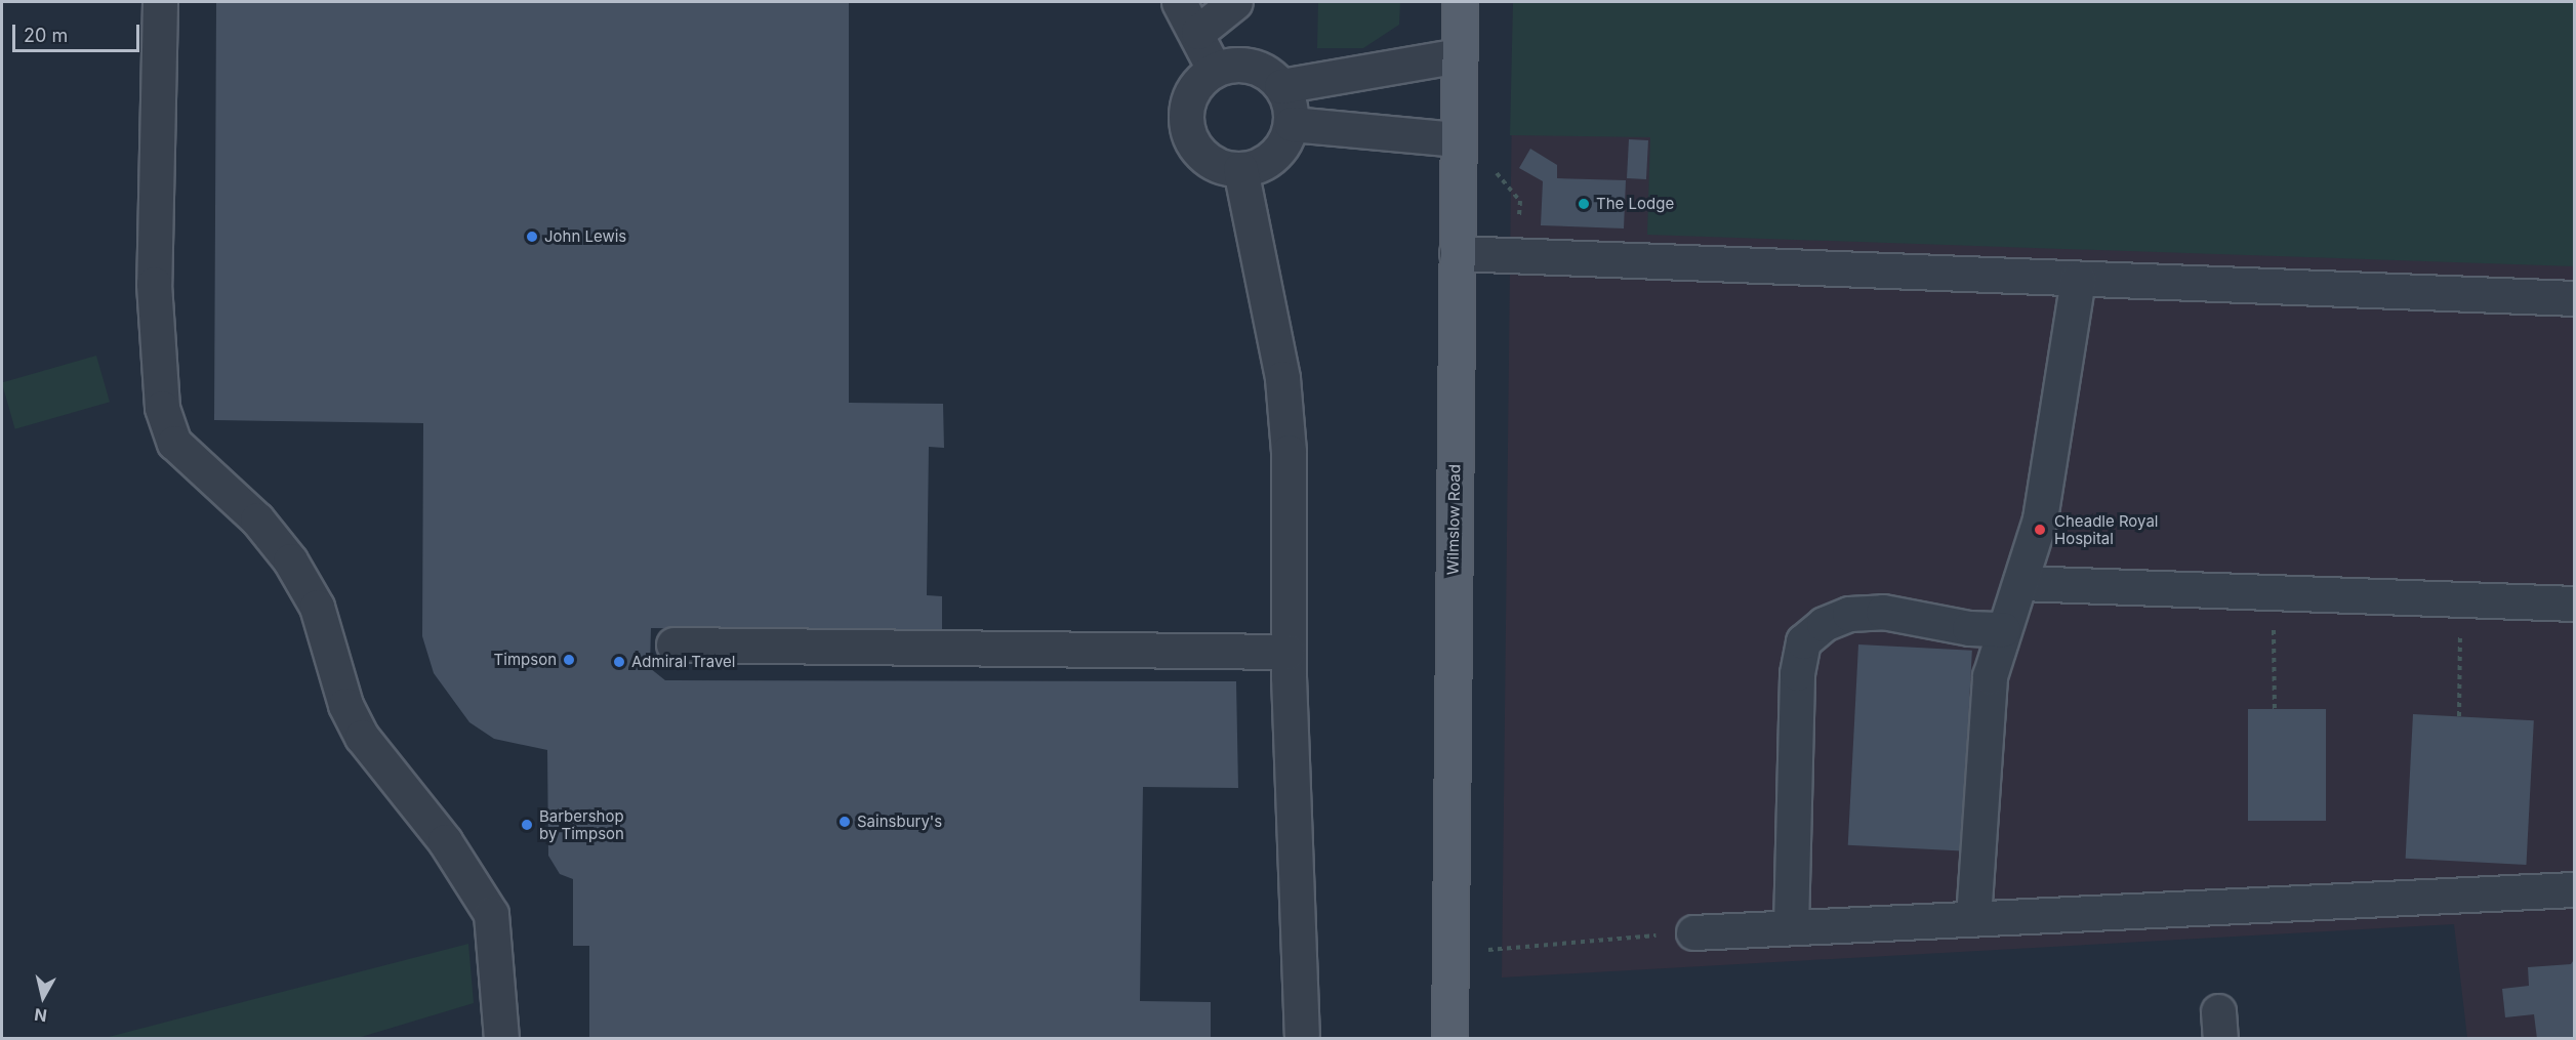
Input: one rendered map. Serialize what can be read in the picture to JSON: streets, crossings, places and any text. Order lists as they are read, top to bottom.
{
  "streets": {
    "main road": ["Wilmslow Road"]
  },
  "places": [
    "The Lodge",
    "John Lewis",
    "Cheadle Royal Hospital",
    "Timpson",
    "Admiral Travel",
    "Sainsbury's",
    "Barbershop by Timpson"
  ],
  "scale_bar": "20 m",
  "north": "bottom"
}
